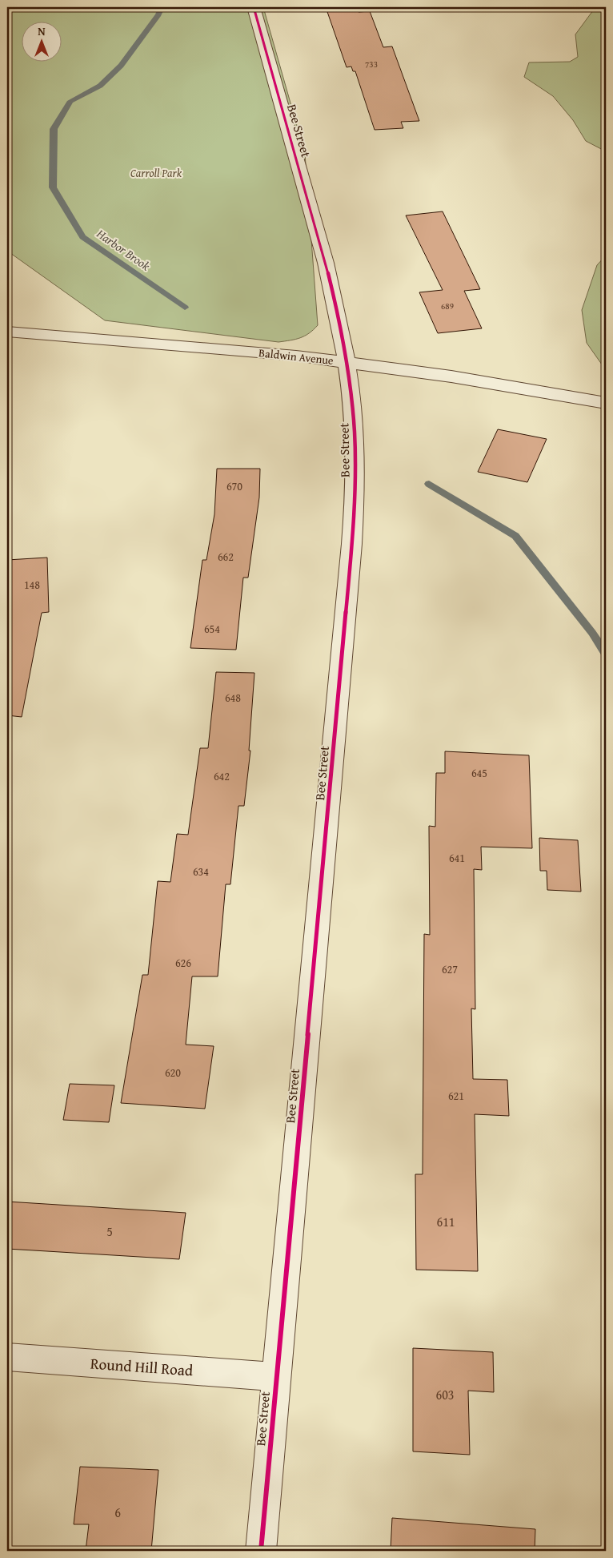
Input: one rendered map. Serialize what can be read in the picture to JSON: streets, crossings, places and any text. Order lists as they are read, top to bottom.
{
  "streets": {
    "street": ["Bee Street", "Baldwin Avenue", "Round Hill Road"]
  },
  "crossings": [
    ["Bee Street", "Baldwin Avenue"],
    ["Bee Street", "Round Hill Road"]
  ],
  "water": ["Harbor Brook"],
  "parks": ["Carroll Park"],
  "house_numbers": [
    "733",
    "689",
    "670",
    "662",
    "148",
    "654",
    "648",
    "645",
    "642",
    "641",
    "634",
    "626",
    "627",
    "620",
    "621",
    "611",
    "5",
    "603",
    "6"
  ],
  "north": "top"
}
